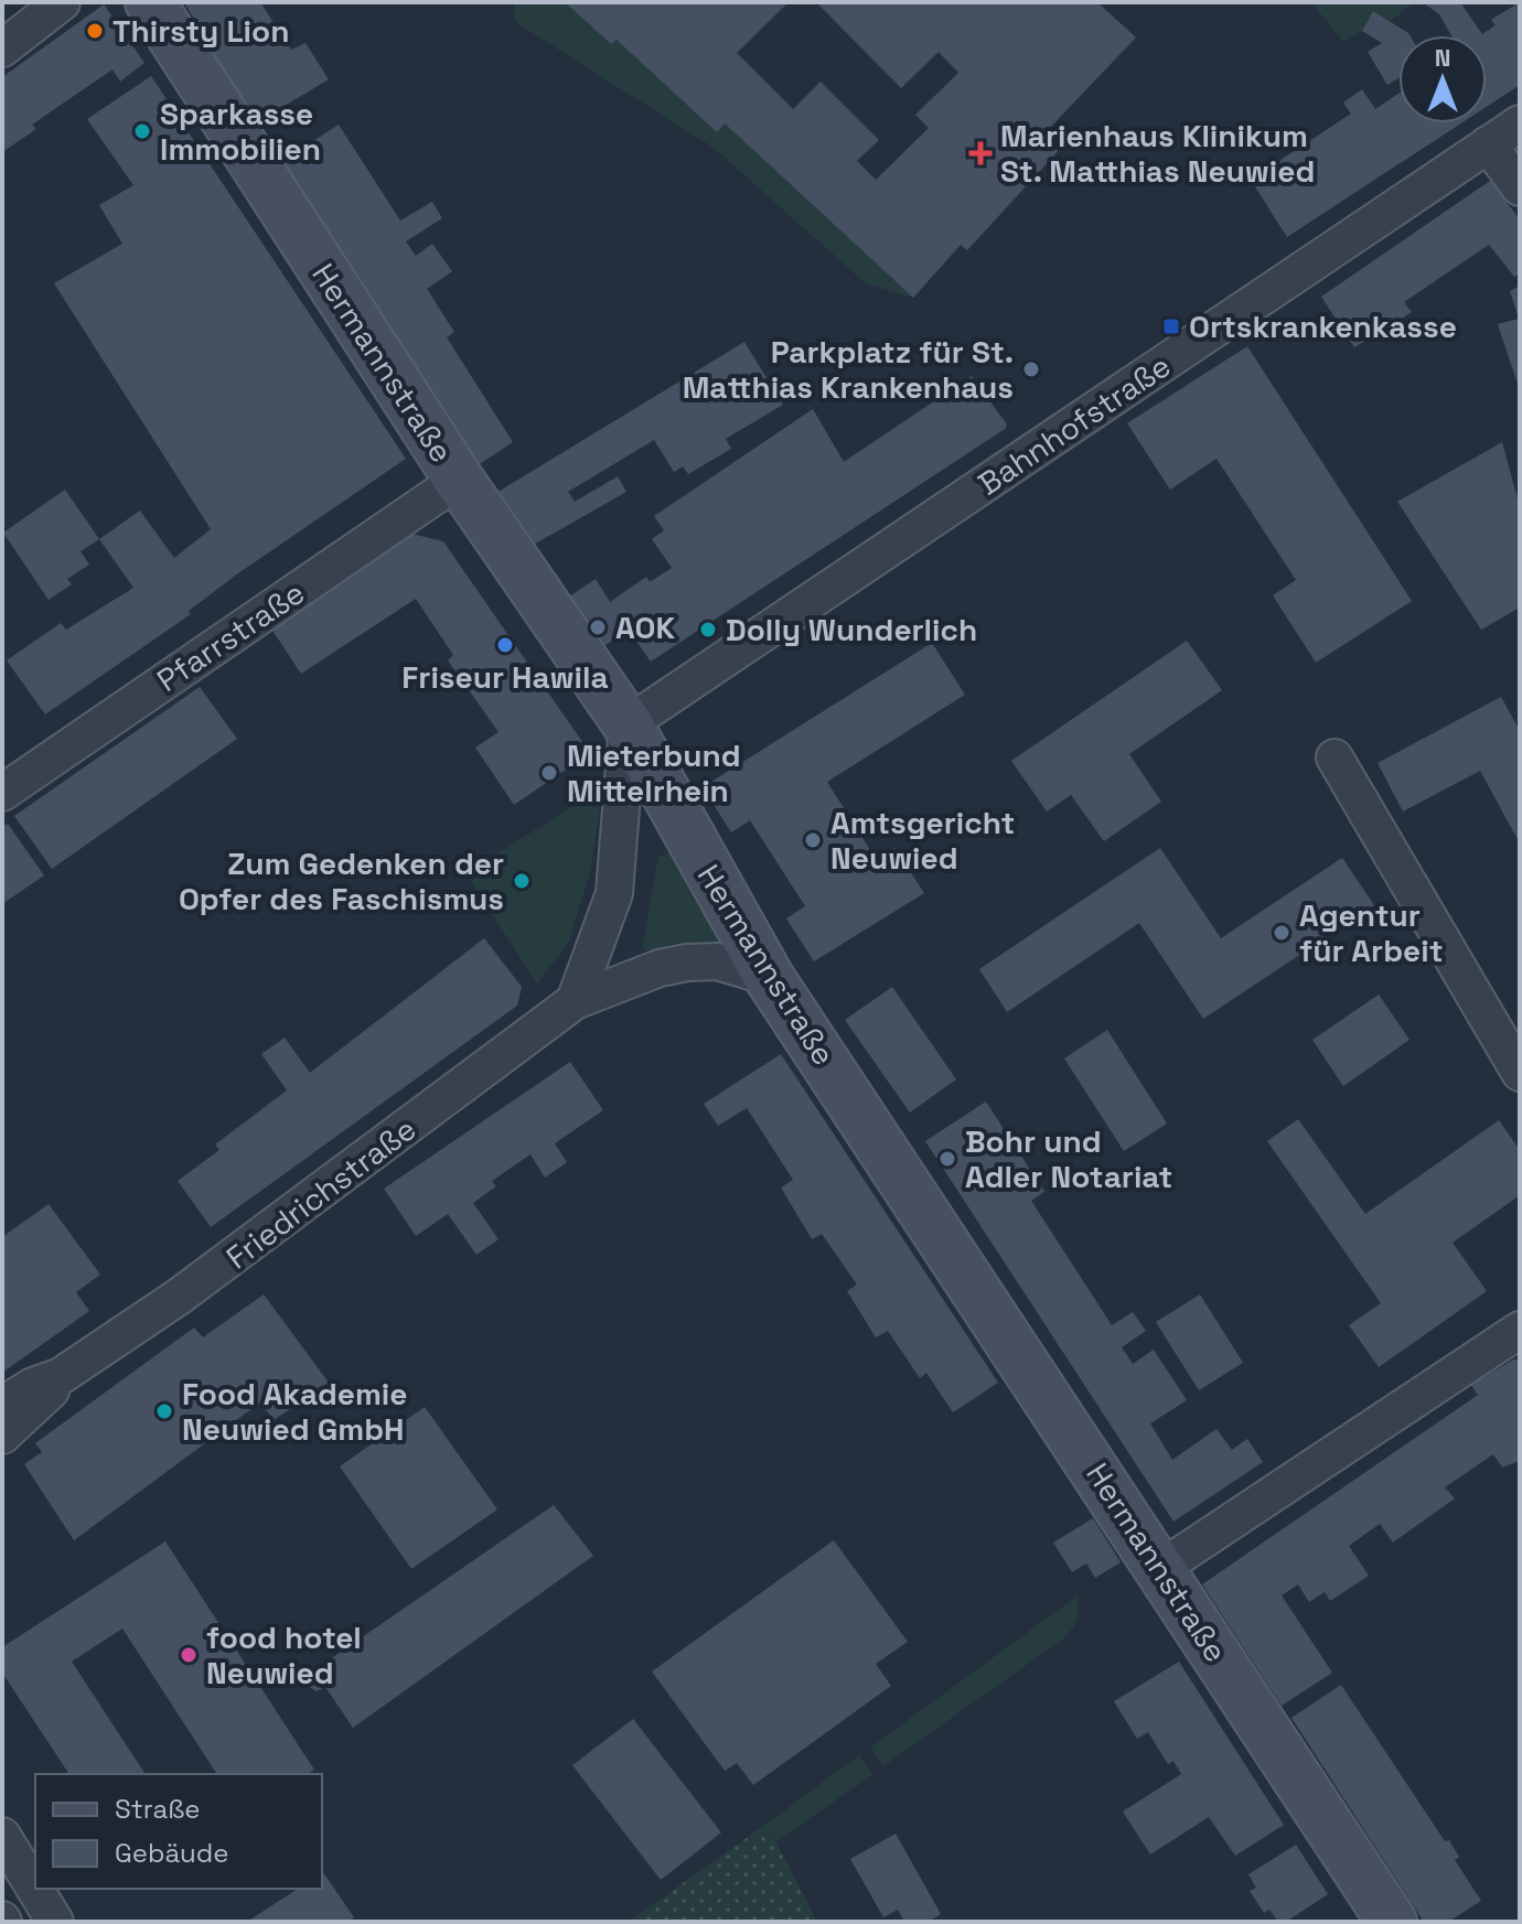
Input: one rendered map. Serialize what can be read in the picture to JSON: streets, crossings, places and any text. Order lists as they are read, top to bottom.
{
  "streets": {
    "street": [
      "Hermannstraße",
      "Bahnhofstraße",
      "Pfarrstraße",
      "Friedrichstraße"
    ]
  },
  "crossings": [
    ["Hermannstraße", "Bahnhofstraße"],
    ["Hermannstraße", "Pfarrstraße"],
    ["Hermannstraße", "Friedrichstraße"]
  ],
  "places": {
    "other": [
      "Thirsty Lion",
      "Sparkasse Immobilien",
      "Parkplatz für St. Matthias Krankenhaus",
      "AOK",
      "Dolly Wunderlich",
      "Friseur Hawila",
      "Mieterbund Mittelrhein",
      "Amtsgericht Neuwied",
      "Zum Gedenken der Opfer des Faschismus",
      "Agentur für Arbeit",
      "Bohr und Adler Notariat",
      "Food Akademie Neuwied GmbH",
      "food hotel Neuwied"
    ],
    "health": ["Marienhaus Klinikum St. Matthias Neuwied"],
    "transit": ["Ortskrankenkasse"]
  },
  "legend": ["Straße", "Gebäude"],
  "north": "top"
}
